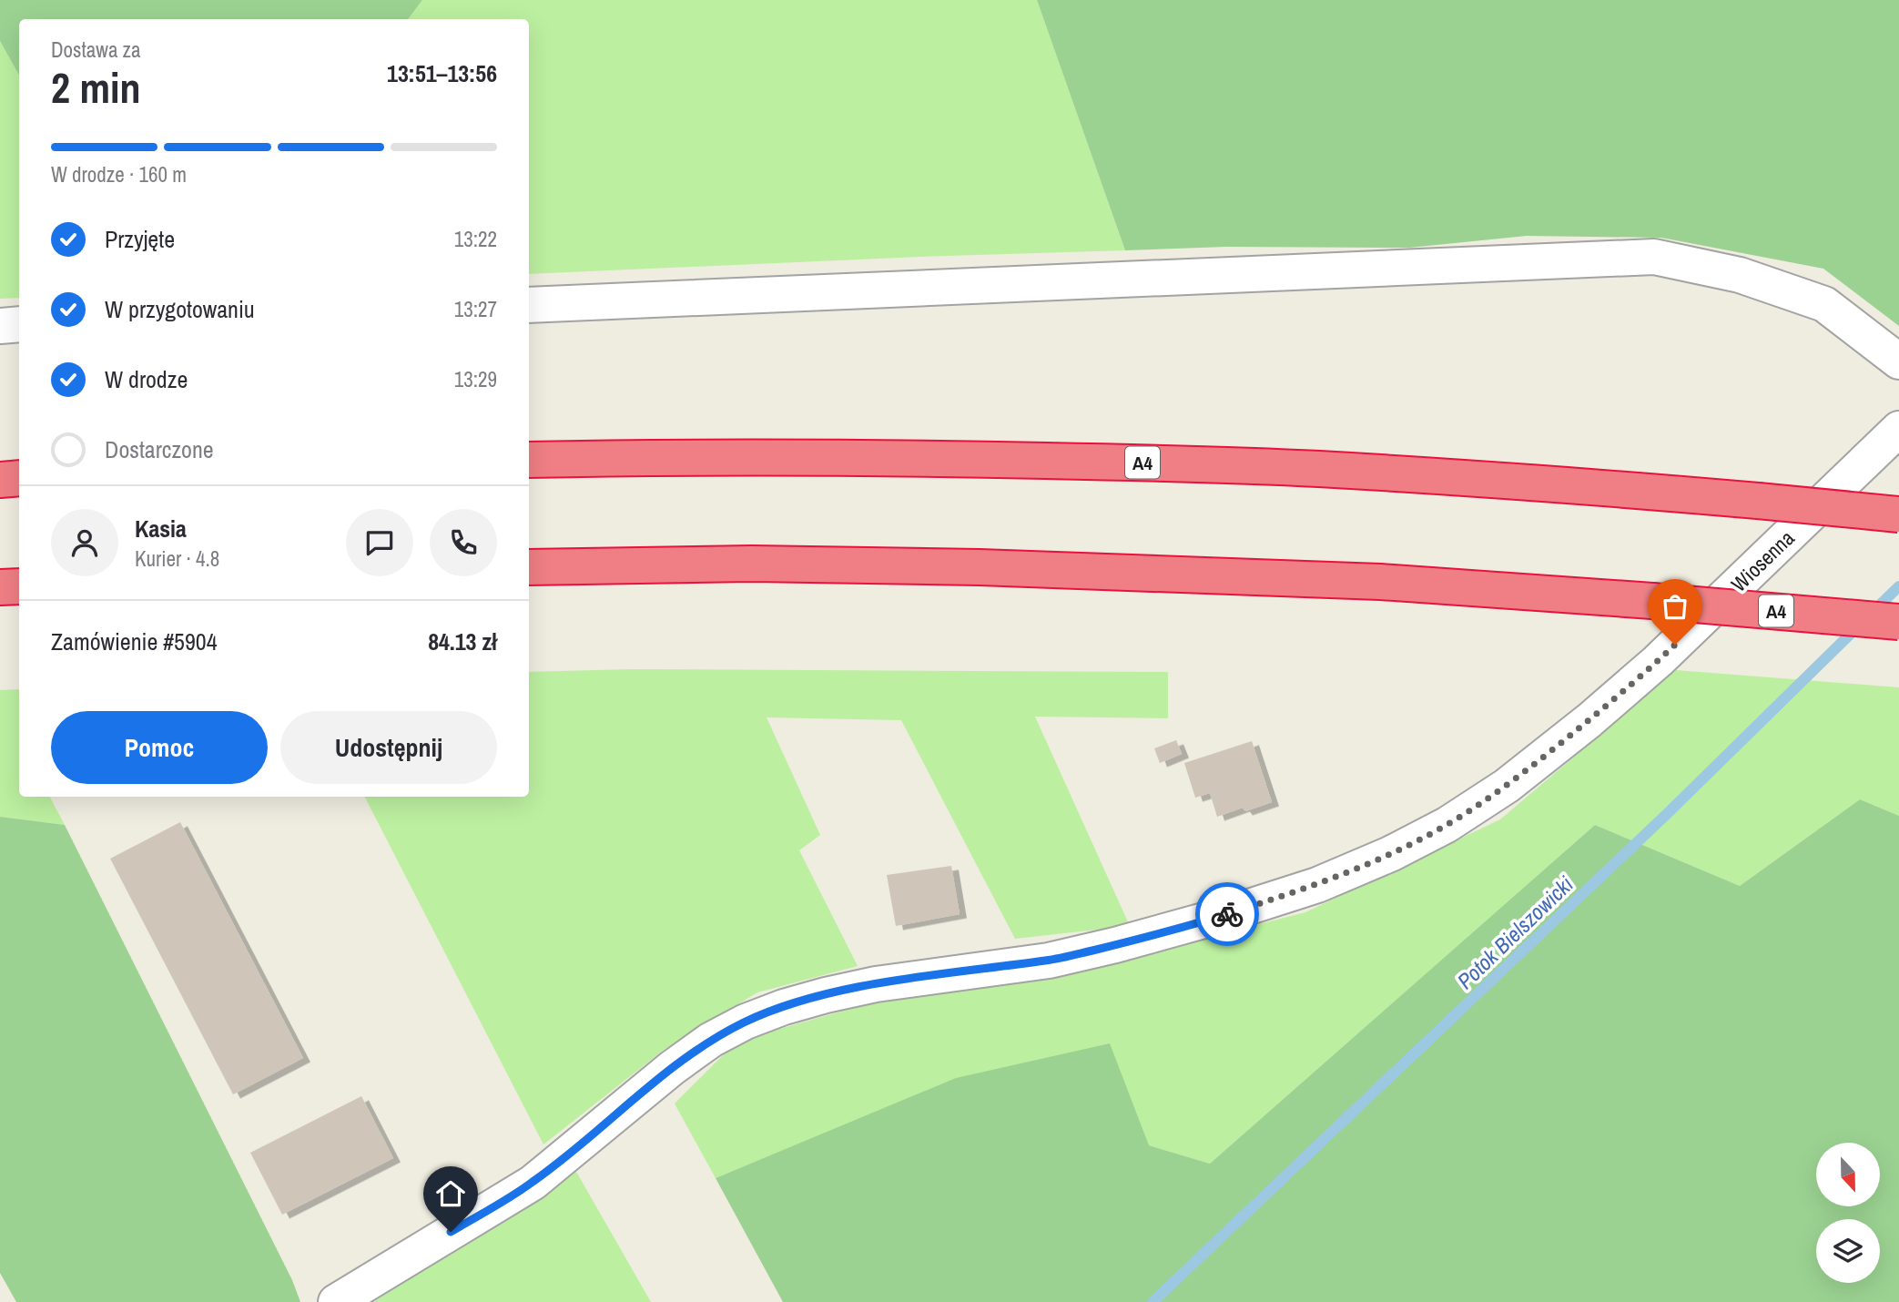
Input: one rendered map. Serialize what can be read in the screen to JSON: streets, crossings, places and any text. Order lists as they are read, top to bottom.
{
  "streets": {
    "highway": ["A4"],
    "street": ["Wiosenna"]
  },
  "water": ["Potok Bielszowicki"],
  "north": "bottom",
  "page": {
    "heading": ["2 min", "Dostawa za", "13:51–13:56"],
    "panel": [
      "Kasia",
      "Kurier · 4.8",
      "Zamówienie #5904",
      "84.13 zł"
    ],
    "bar": "W drodze · 160 m",
    "list": [
      ["Przyjęte", "13:22"],
      ["W przygotowaniu", "13:27"],
      ["W drodze", "13:29"],
      "Dostarczone"
    ],
    "buttons": ["Pomoc", "Udostępnij"]
  }
}
